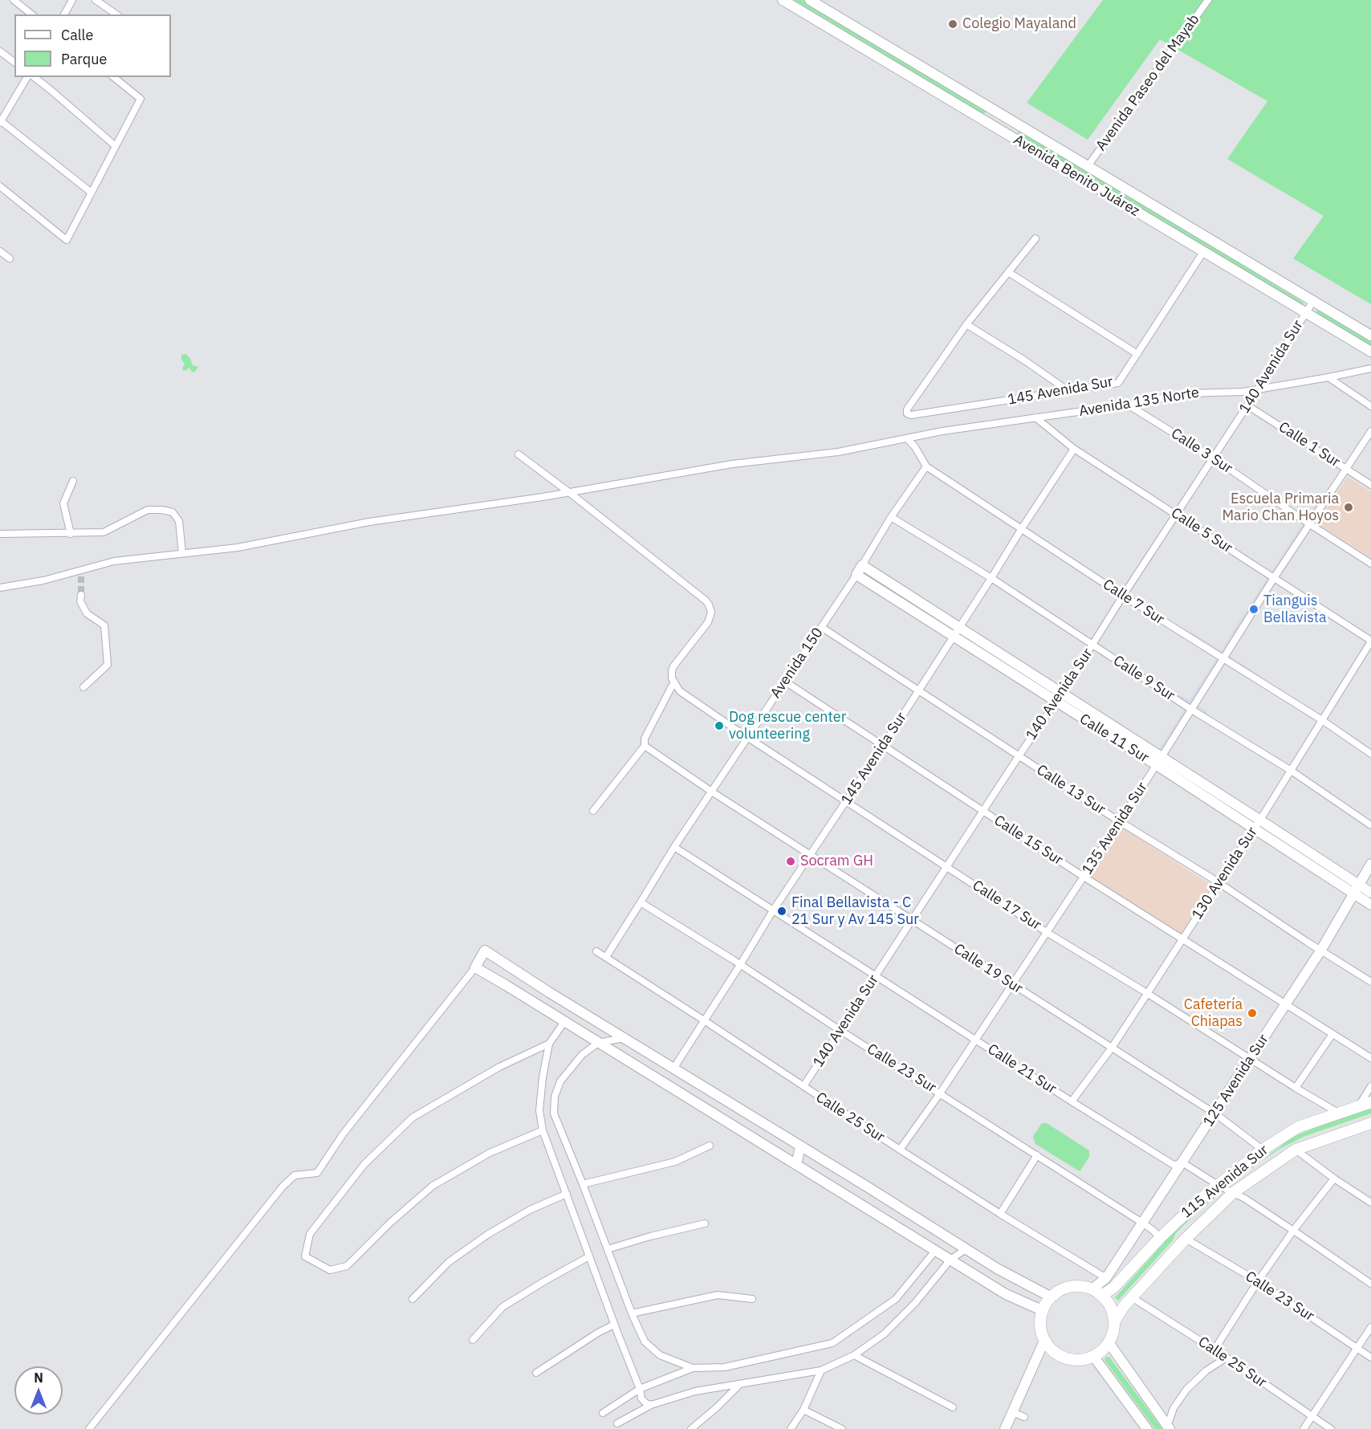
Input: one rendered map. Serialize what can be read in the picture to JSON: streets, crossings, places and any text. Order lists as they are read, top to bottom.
{
  "streets": {
    "main road": [
      "Avenida Benito Juárez",
      "Avenida 150",
      "Calle 11 Sur",
      "125 Avenida Sur",
      "115 Avenida Sur"
    ],
    "street": [
      "Avenida Paseo del Mayab",
      "140 Avenida Sur",
      "145 Avenida Sur",
      "Avenida 135 Norte",
      "Calle 1 Sur",
      "Calle 3 Sur",
      "Calle 5 Sur",
      "Calle 7 Sur",
      "Calle 9 Sur",
      "Calle 13 Sur",
      "135 Avenida Sur",
      "Calle 15 Sur",
      "130 Avenida Sur",
      "Calle 17 Sur",
      "Calle 19 Sur",
      "Calle 23 Sur",
      "Calle 21 Sur",
      "Calle 25 Sur"
    ]
  },
  "crossings": [
    ["Avenida Paseo del Mayab", "Avenida Benito Juárez"],
    ["Avenida Benito Juárez", "140 Avenida Sur"],
    ["Avenida Benito Juárez", "145 Avenida Sur"],
    ["140 Avenida Sur", "Avenida 135 Norte"],
    ["140 Avenida Sur", "Calle 1 Sur"],
    ["140 Avenida Sur", "Calle 3 Sur"],
    ["140 Avenida Sur", "Calle 5 Sur"],
    ["140 Avenida Sur", "Calle 7 Sur"],
    ["140 Avenida Sur", "Calle 9 Sur"],
    ["140 Avenida Sur", "Calle 11 Sur"],
    ["140 Avenida Sur", "Calle 13 Sur"],
    ["140 Avenida Sur", "Calle 15 Sur"],
    ["140 Avenida Sur", "Calle 17 Sur"],
    ["140 Avenida Sur", "Calle 19 Sur"],
    ["140 Avenida Sur", "Calle 23 Sur"],
    ["140 Avenida Sur", "Calle 21 Sur"],
    ["140 Avenida Sur", "Calle 25 Sur"],
    ["145 Avenida Sur", "Calle 5 Sur"],
    ["145 Avenida Sur", "Calle 7 Sur"],
    ["145 Avenida Sur", "Calle 9 Sur"],
    ["145 Avenida Sur", "Calle 11 Sur"],
    ["145 Avenida Sur", "Calle 13 Sur"],
    ["145 Avenida Sur", "Calle 15 Sur"],
    ["145 Avenida Sur", "Calle 17 Sur"],
    ["145 Avenida Sur", "Calle 19 Sur"],
    ["145 Avenida Sur", "Calle 23 Sur"],
    ["145 Avenida Sur", "Calle 21 Sur"],
    ["145 Avenida Sur", "Calle 25 Sur"],
    ["Avenida 135 Norte", "Calle 3 Sur"],
    ["Avenida 135 Norte", "Calle 5 Sur"],
    ["Avenida 135 Norte", "Calle 7 Sur"],
    ["Calle 1 Sur", "135 Avenida Sur"],
    ["Calle 3 Sur", "135 Avenida Sur"],
    ["Calle 5 Sur", "135 Avenida Sur"],
    ["Calle 5 Sur", "130 Avenida Sur"],
    ["Calle 7 Sur", "Avenida 150"],
    ["Calle 7 Sur", "135 Avenida Sur"],
    ["Calle 7 Sur", "130 Avenida Sur"],
    ["Avenida 150", "Calle 9 Sur"],
    ["Avenida 150", "Calle 11 Sur"],
    ["Avenida 150", "Calle 13 Sur"],
    ["Avenida 150", "Calle 15 Sur"],
    ["Avenida 150", "Calle 17 Sur"],
    ["Avenida 150", "Calle 19 Sur"],
    ["Avenida 150", "Calle 23 Sur"],
    ["Avenida 150", "Calle 21 Sur"],
    ["Avenida 150", "Calle 25 Sur"],
    ["Calle 9 Sur", "135 Avenida Sur"],
    ["Calle 9 Sur", "130 Avenida Sur"],
    ["Calle 11 Sur", "135 Avenida Sur"],
    ["Calle 11 Sur", "130 Avenida Sur"],
    ["Calle 11 Sur", "125 Avenida Sur"],
    ["Calle 13 Sur", "135 Avenida Sur"],
    ["Calle 13 Sur", "130 Avenida Sur"],
    ["Calle 13 Sur", "125 Avenida Sur"],
    ["135 Avenida Sur", "Calle 15 Sur"],
    ["135 Avenida Sur", "Calle 17 Sur"],
    ["135 Avenida Sur", "Calle 19 Sur"],
    ["135 Avenida Sur", "Calle 23 Sur"],
    ["135 Avenida Sur", "Calle 21 Sur"],
    ["135 Avenida Sur", "Calle 25 Sur"],
    ["Calle 15 Sur", "130 Avenida Sur"],
    ["Calle 15 Sur", "125 Avenida Sur"],
    ["130 Avenida Sur", "Calle 17 Sur"],
    ["130 Avenida Sur", "Calle 19 Sur"],
    ["130 Avenida Sur", "Calle 21 Sur"],
    ["Calle 17 Sur", "125 Avenida Sur"],
    ["Calle 17 Sur", "115 Avenida Sur"],
    ["Calle 19 Sur", "125 Avenida Sur"],
    ["Calle 19 Sur", "115 Avenida Sur"],
    ["Calle 23 Sur", "125 Avenida Sur"],
    ["Calle 23 Sur", "115 Avenida Sur"],
    ["Calle 21 Sur", "125 Avenida Sur"],
    ["Calle 21 Sur", "115 Avenida Sur"],
    ["125 Avenida Sur", "Calle 25 Sur"],
    ["125 Avenida Sur", "115 Avenida Sur"],
    ["Calle 25 Sur", "115 Avenida Sur"]
  ],
  "places": [
    "Colegio Mayaland",
    "Escuela Primaria Mario Chan Hoyos",
    "Tianguis Bellavista",
    "Dog rescue center volunteering",
    "Socram GH",
    "Final Bellavista - C 21 Sur y Av 145 Sur",
    "Cafetería Chiapas"
  ],
  "legend": ["Calle", "Parque"],
  "north": "top"
}
